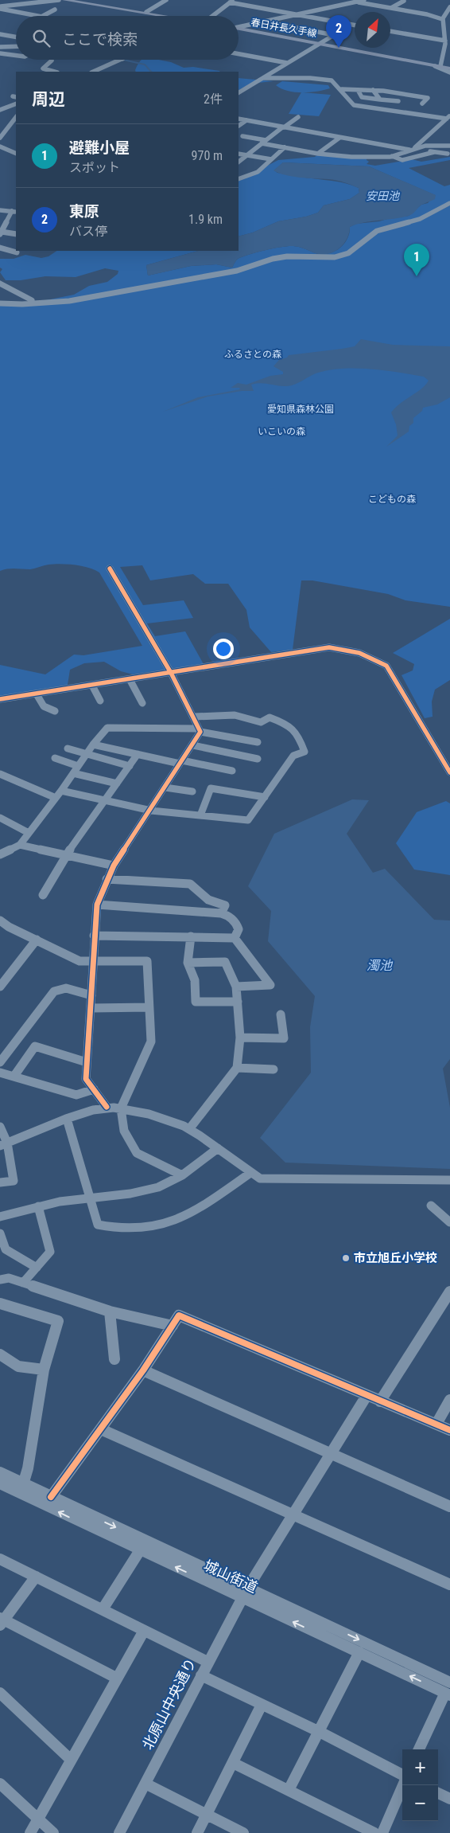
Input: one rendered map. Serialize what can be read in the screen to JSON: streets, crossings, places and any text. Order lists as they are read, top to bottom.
{
  "streets": {
    "main road": ["春日井長久手線"],
    "street": ["城山街道", "北原山中央通り"]
  },
  "crossings": [
    ["城山街道", "北原山中央通り"]
  ],
  "water": ["安田池", "濁池"],
  "parks": [
    "ふるさとの森",
    "愛知県森林公園",
    "いこいの森",
    "こどもの森"
  ],
  "places": ["市立旭丘小学校"],
  "north": "top right",
  "page": {
    "pins": ["2", "1"],
    "search": "ここで検索",
    "heading": ["周辺", "2件"],
    "list": [
      {
        "mark": "1",
        "name": "避難小屋",
        "note": "スポット",
        "value": "970 m"
      },
      {
        "mark": "2",
        "name": "東原",
        "note": "バス停",
        "value": "1.9 km"
      }
    ],
    "map_buttons": ["+", "−"]
  }
}
